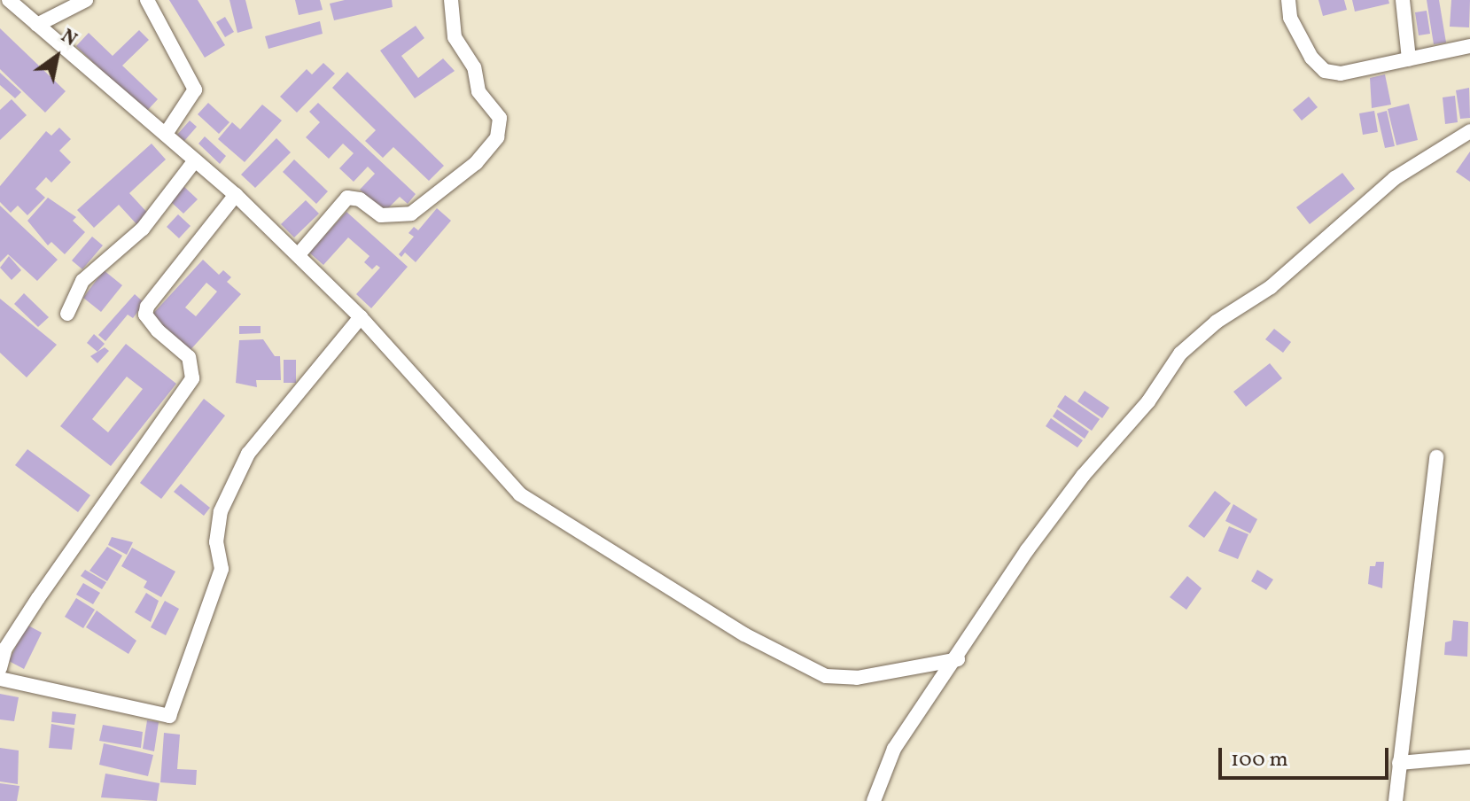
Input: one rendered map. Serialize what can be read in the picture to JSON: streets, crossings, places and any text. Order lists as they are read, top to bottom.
{
  "scale_bar": "100 m",
  "north": "top right"
}
